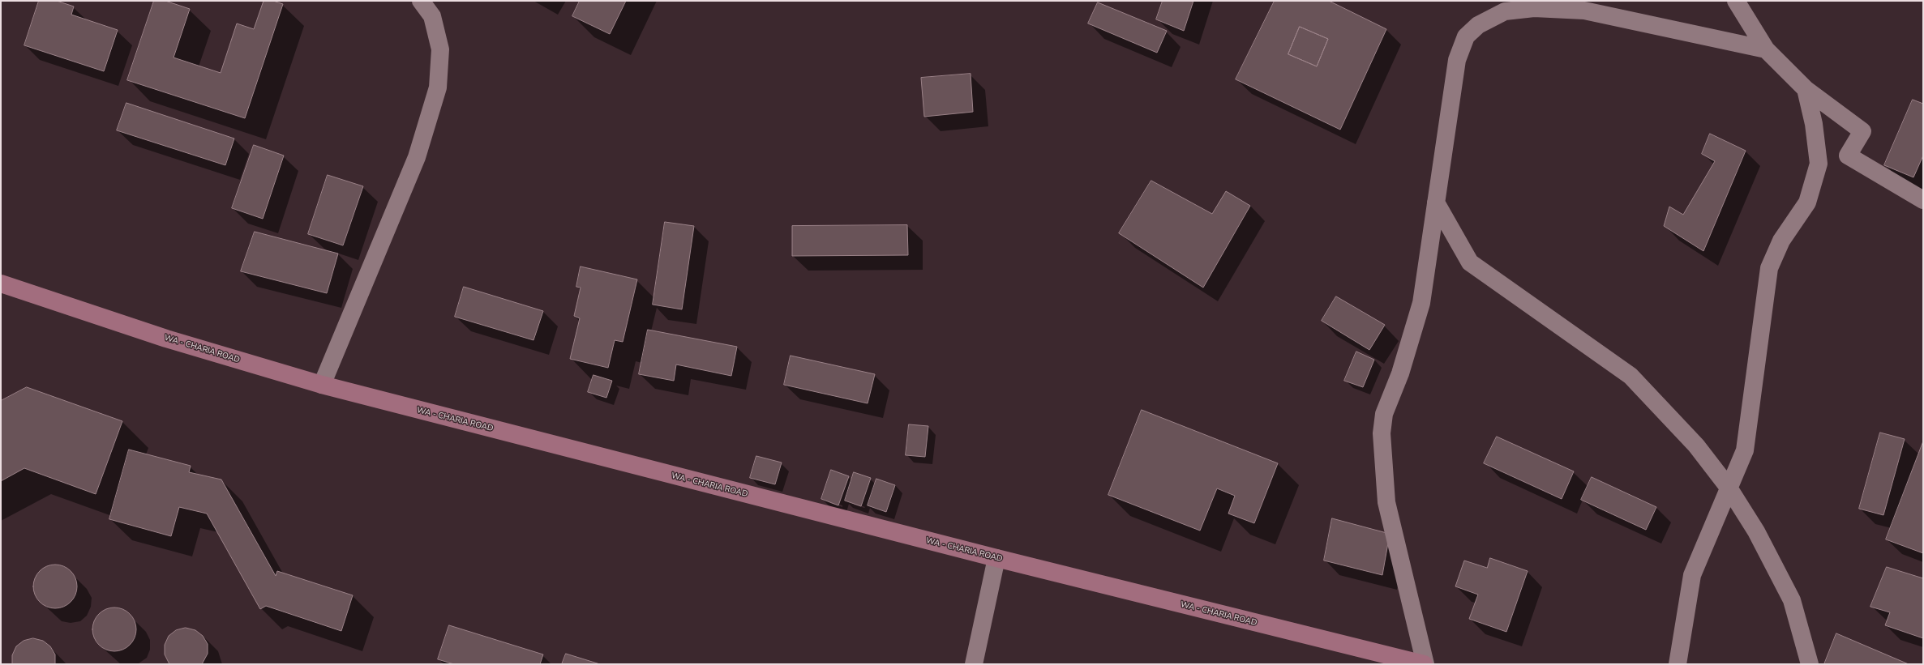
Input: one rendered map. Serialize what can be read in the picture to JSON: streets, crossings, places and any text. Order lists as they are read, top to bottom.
{
  "streets": {
    "street": ["WA - CHARIA ROAD"]
  }
}
